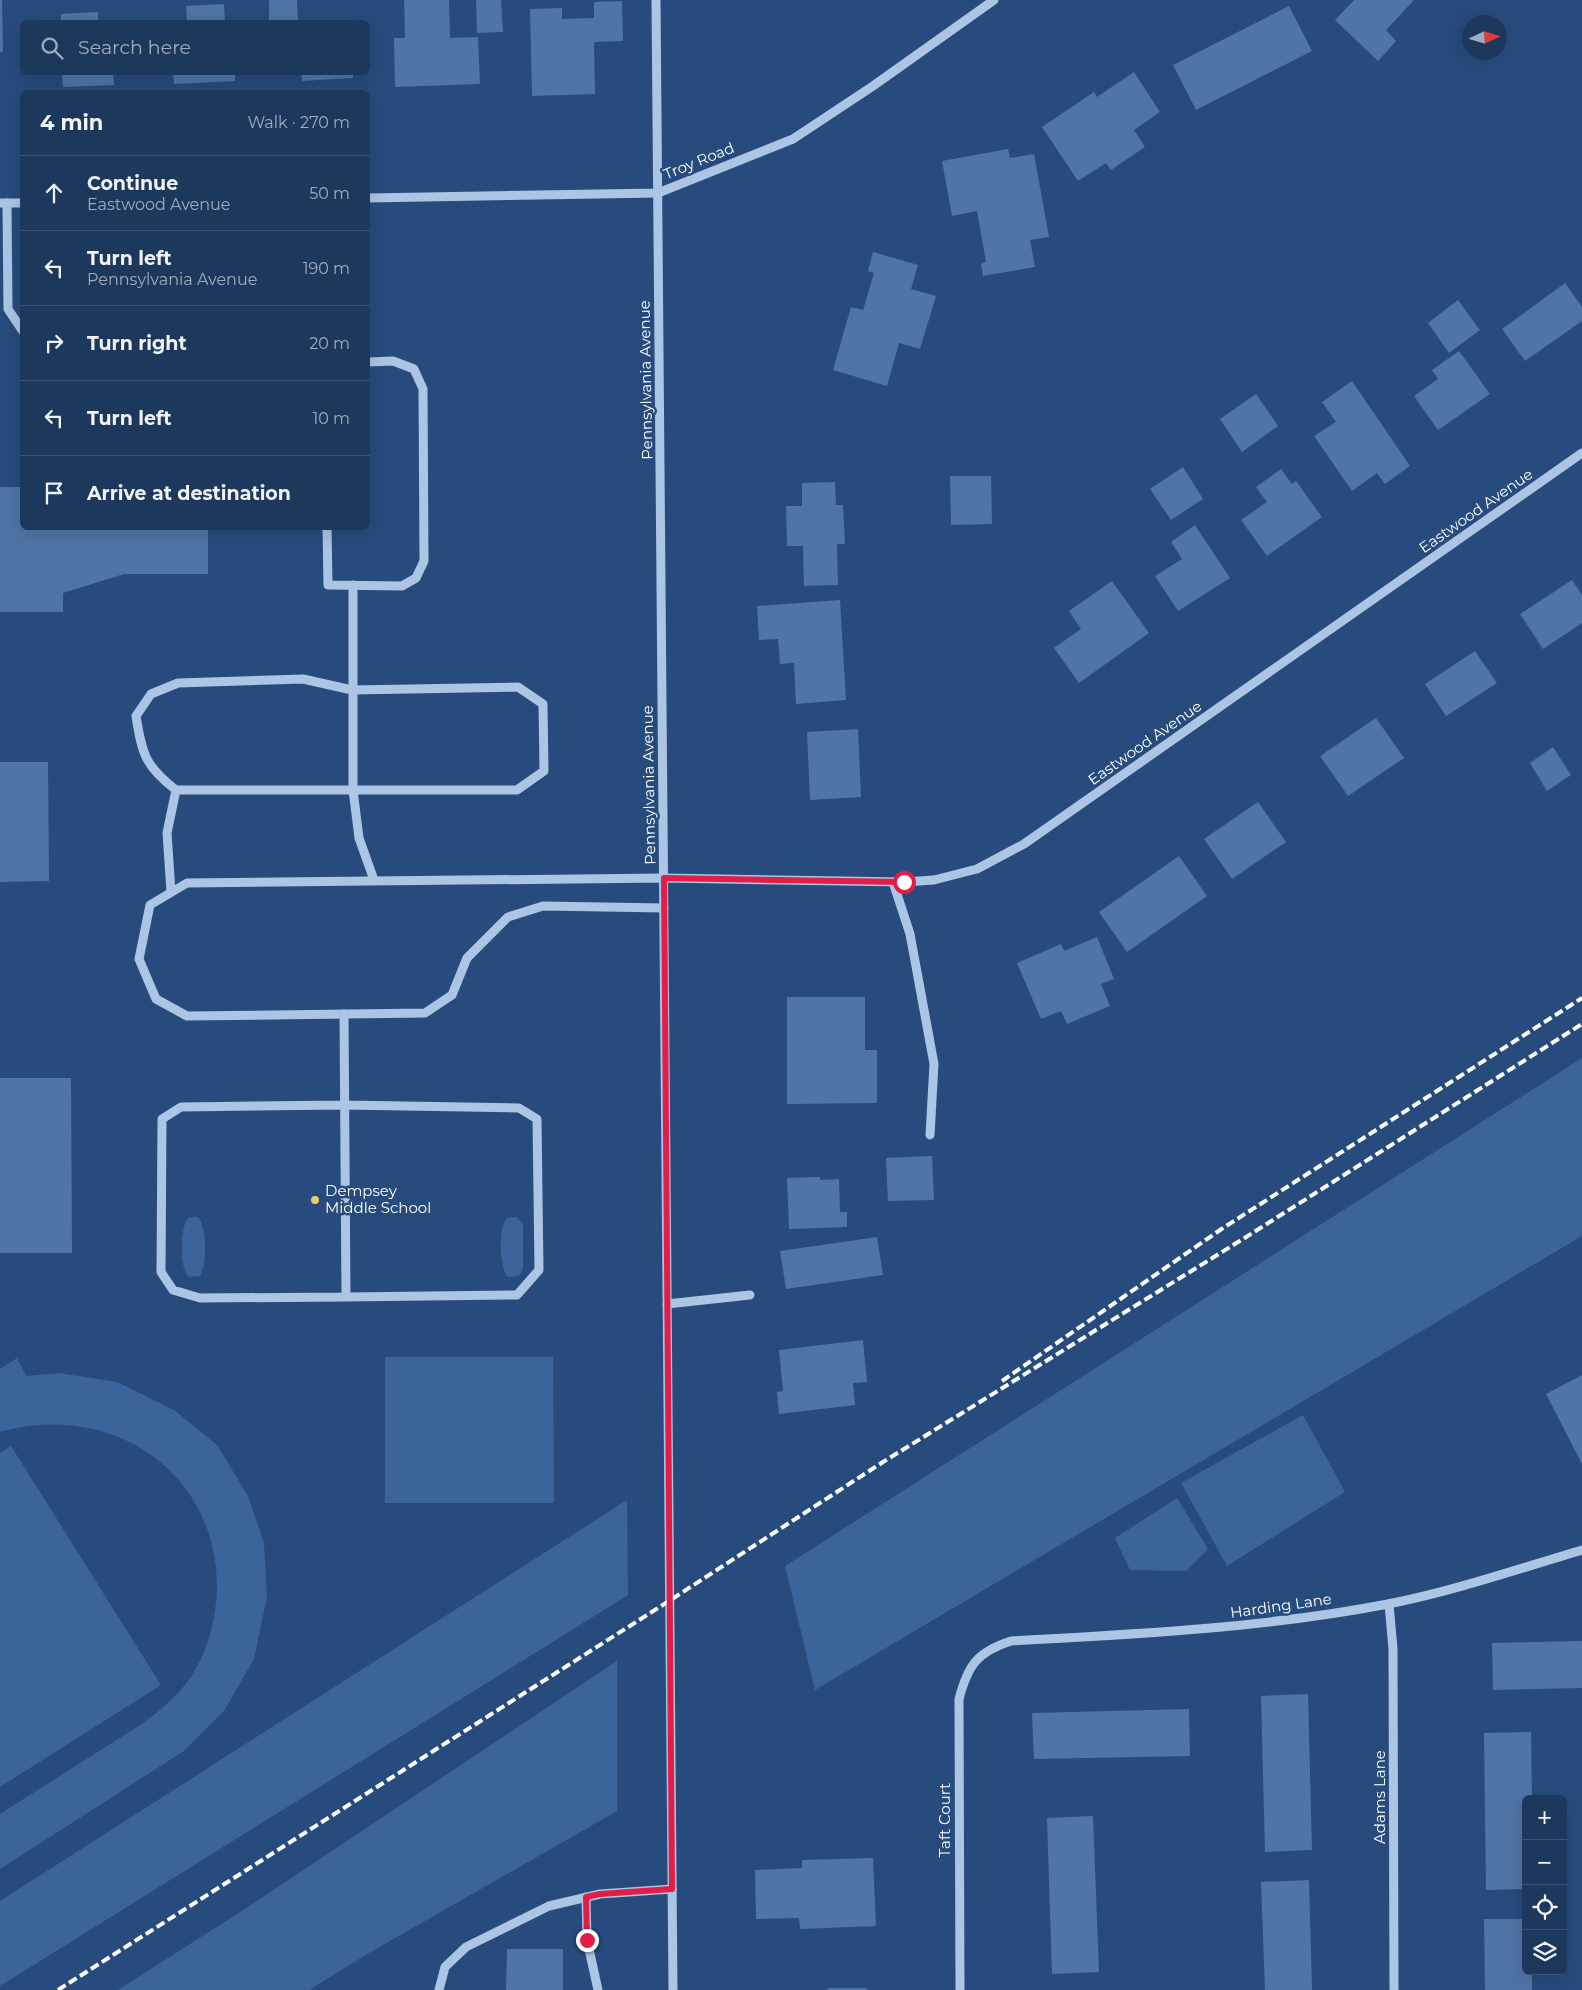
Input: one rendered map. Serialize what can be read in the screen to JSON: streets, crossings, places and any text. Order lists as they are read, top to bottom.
{
  "streets": {
    "street": [
      "Troy Road",
      "Pennsylvania Avenue",
      "Eastwood Avenue",
      "Harding Lane",
      "Adams Lane",
      "Taft Court"
    ]
  },
  "crossings": [
    ["Troy Road", "Pennsylvania Avenue"],
    ["Pennsylvania Avenue", "Eastwood Avenue"],
    ["Harding Lane", "Adams Lane"],
    ["Harding Lane", "Taft Court"]
  ],
  "places": ["Dempsey Middle School"],
  "north": "right",
  "page": {
    "search": "Search here",
    "heading": ["4 min", "Walk · 270 m"],
    "list": [
      ["Continue", "Eastwood Avenue", "50 m"],
      ["Turn left", "Pennsylvania Avenue", "190 m"],
      ["Turn right", "20 m"],
      ["Turn left", "10 m"],
      "Arrive at destination"
    ],
    "map_buttons": ["+", "−"]
  }
}
